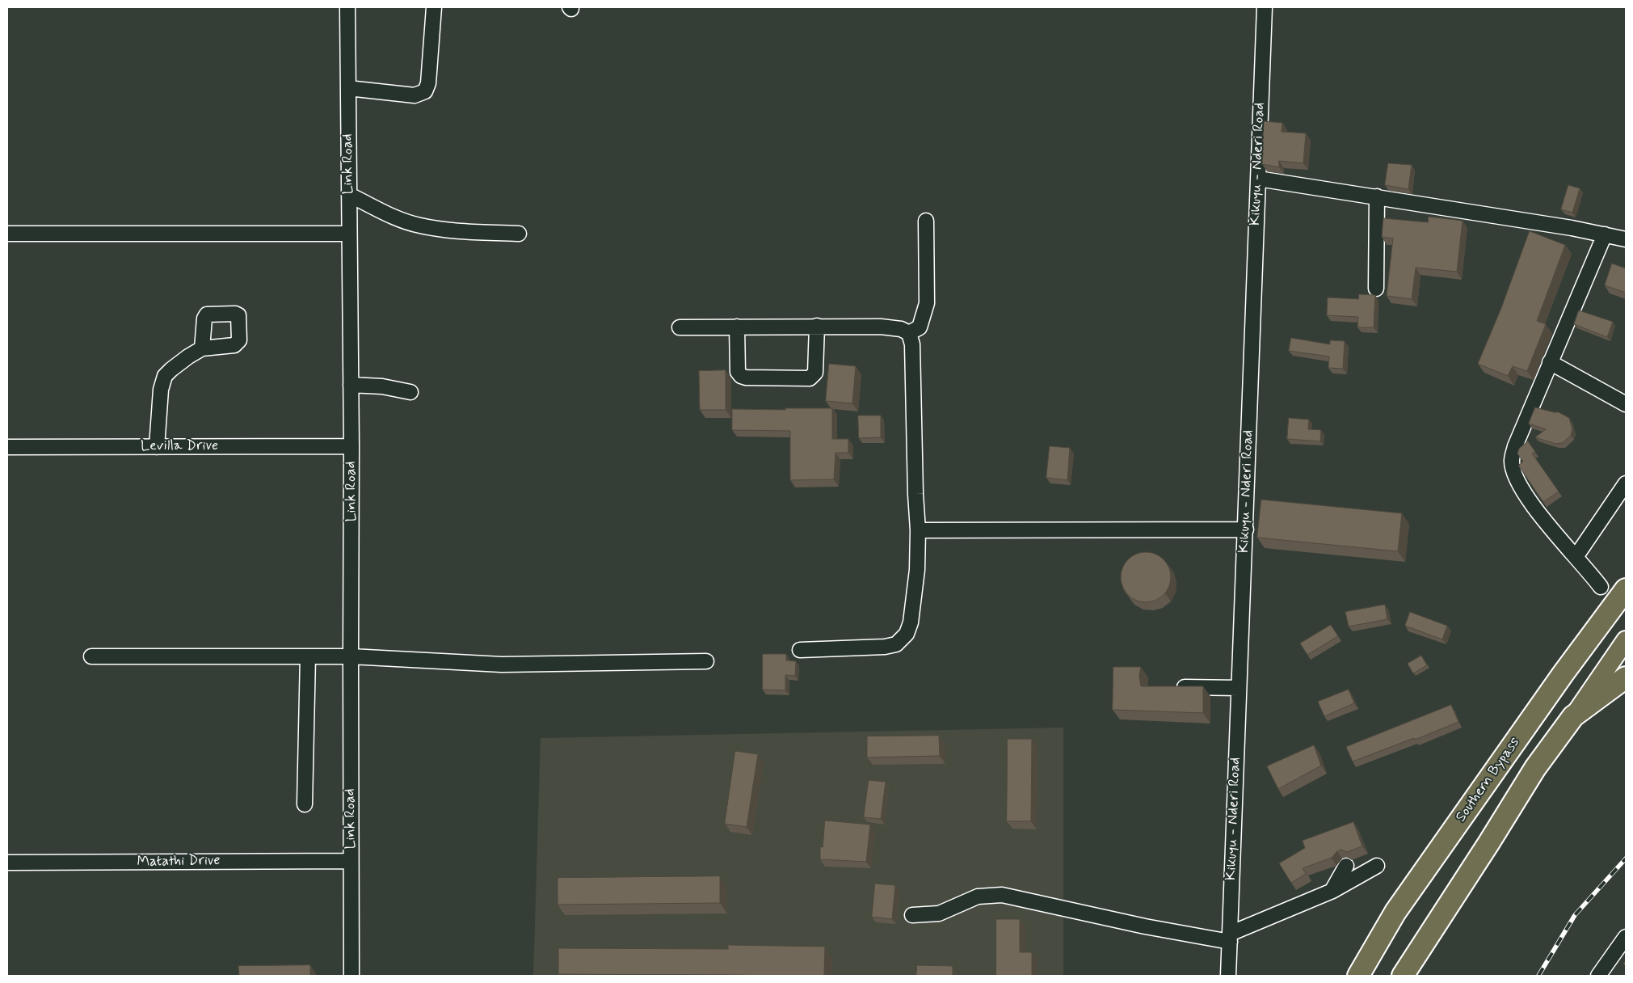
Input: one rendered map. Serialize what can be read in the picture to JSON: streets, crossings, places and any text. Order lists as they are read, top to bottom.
{
  "streets": {
    "highway": ["Southern Bypass"],
    "street": [
      "Link Road",
      "Kikuyu - Nderi Road",
      "Levilla Drive",
      "Matathi Drive"
    ]
  },
  "crossings": [
    ["Link Road", "Levilla Drive"],
    ["Link Road", "Matathi Drive"]
  ]
}
